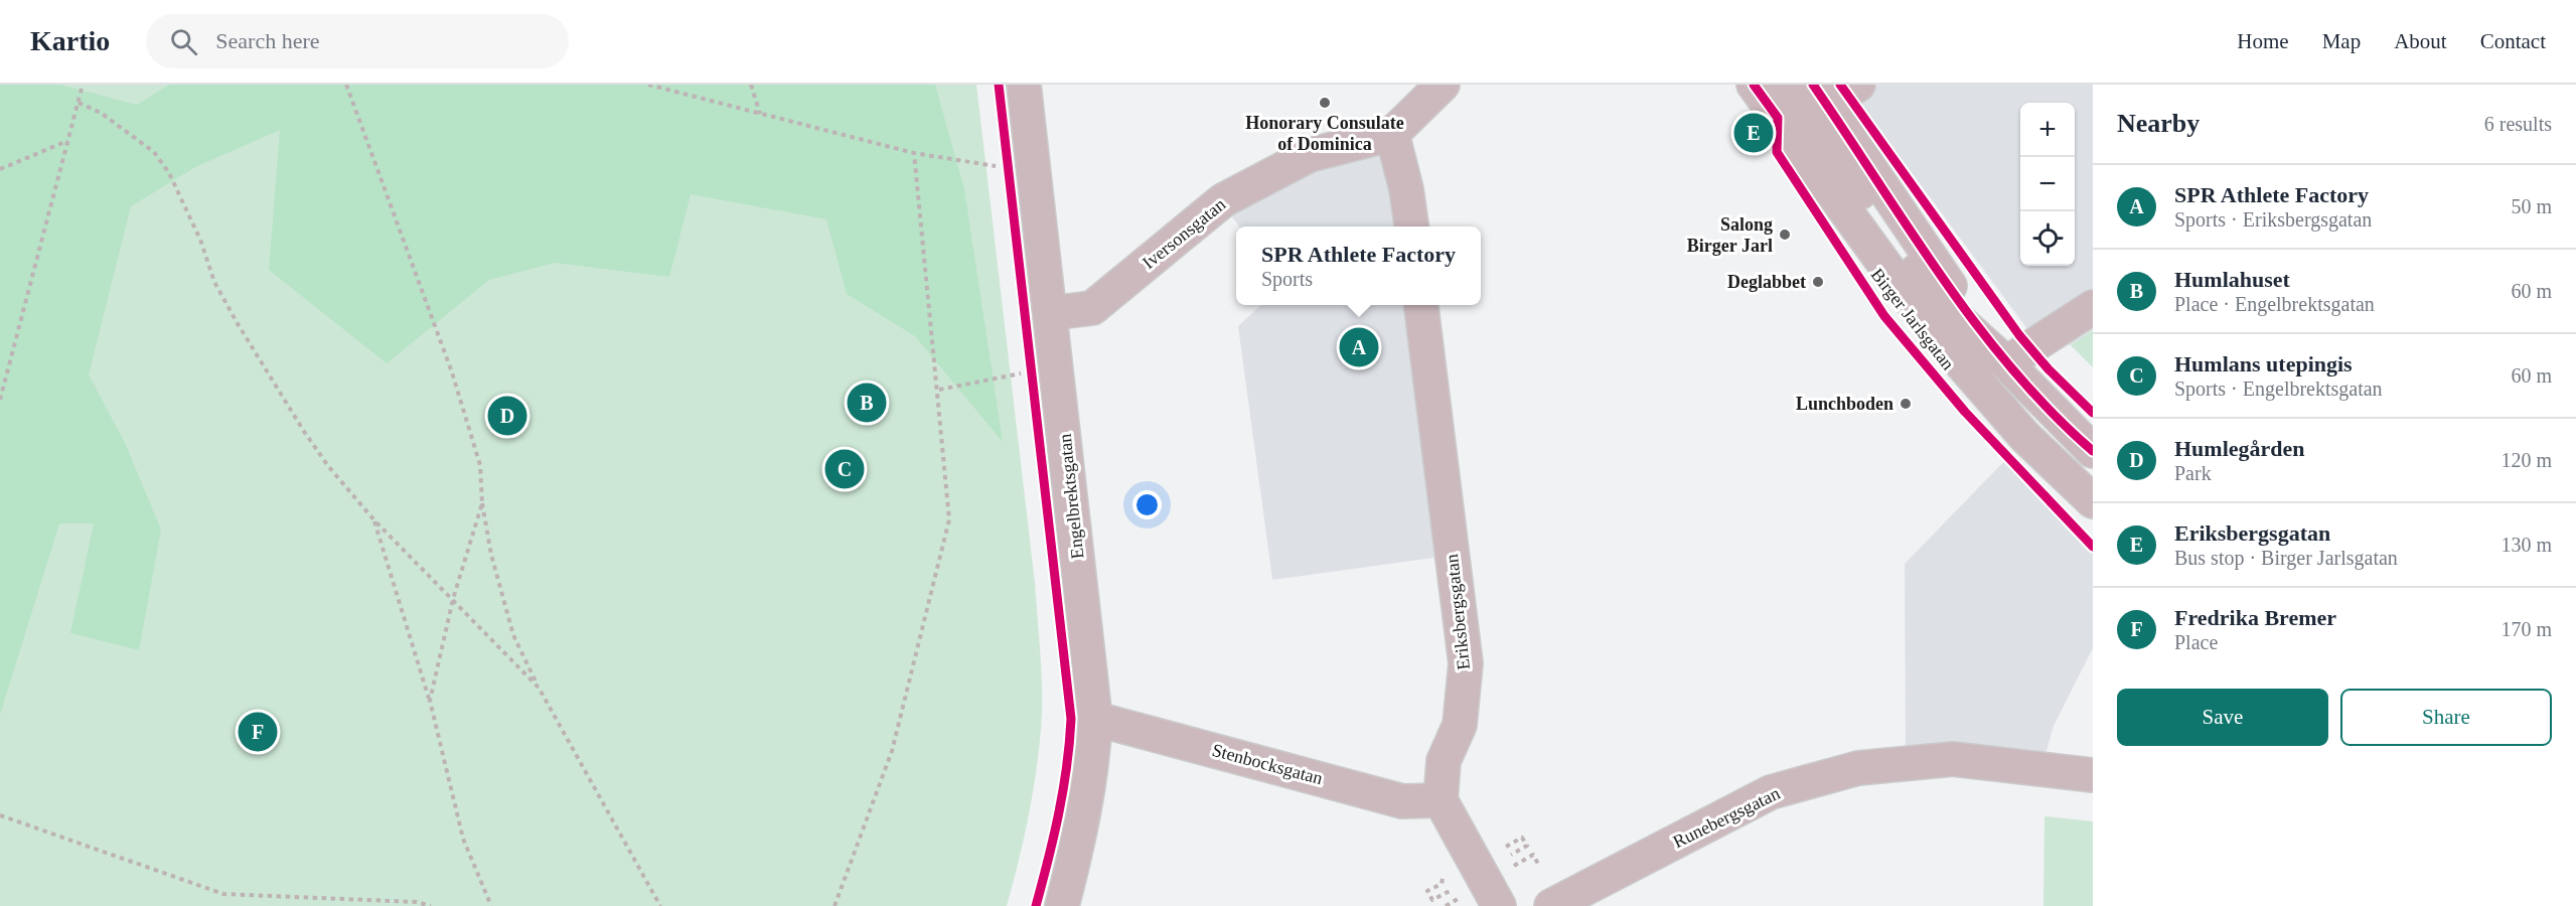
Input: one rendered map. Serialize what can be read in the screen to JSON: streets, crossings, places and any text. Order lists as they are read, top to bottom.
{
  "streets": {
    "street": [
      "Iversonsgatan",
      "Birger Jarlsgatan",
      "Engelbrektsgatan",
      "Eriksbergsgatan",
      "Stenbocksgatan",
      "Runebergsgatan"
    ]
  },
  "crossings": [
    ["Iversonsgatan", "Engelbrektsgatan"],
    ["Engelbrektsgatan", "Stenbocksgatan"],
    ["Eriksbergsgatan", "Stenbocksgatan"]
  ],
  "places": [
    "Honorary Consulate of Dominica",
    "Salong Birger Jarl",
    "Deglabbet",
    "Lunchboden"
  ],
  "page": {
    "header": "Kartio",
    "search": "Search here",
    "nav": [
      "Home",
      "Map",
      "About",
      "Contact"
    ],
    "heading": ["Nearby", "6 results"],
    "map_buttons": ["+", "−"],
    "pins": [
      "E",
      "A",
      "B",
      "D",
      "C",
      "F"
    ],
    "list": [
      {
        "mark": "A",
        "name": "SPR Athlete Factory",
        "note": "Sports · Eriksbergsgatan",
        "value": "50 m"
      },
      {
        "mark": "B",
        "name": "Humlahuset",
        "note": "Place · Engelbrektsgatan",
        "value": "60 m"
      },
      {
        "mark": "C",
        "name": "Humlans utepingis",
        "note": "Sports · Engelbrektsgatan",
        "value": "60 m"
      },
      {
        "mark": "D",
        "name": "Humlegården",
        "note": "Park",
        "value": "120 m"
      },
      {
        "mark": "E",
        "name": "Eriksbergsgatan",
        "note": "Bus stop · Birger Jarlsgatan",
        "value": "130 m"
      },
      {
        "mark": "F",
        "name": "Fredrika Bremer",
        "note": "Place",
        "value": "170 m"
      }
    ],
    "popup": ["SPR Athlete Factory", "Sports"],
    "buttons": ["Save", "Share"]
  }
}
